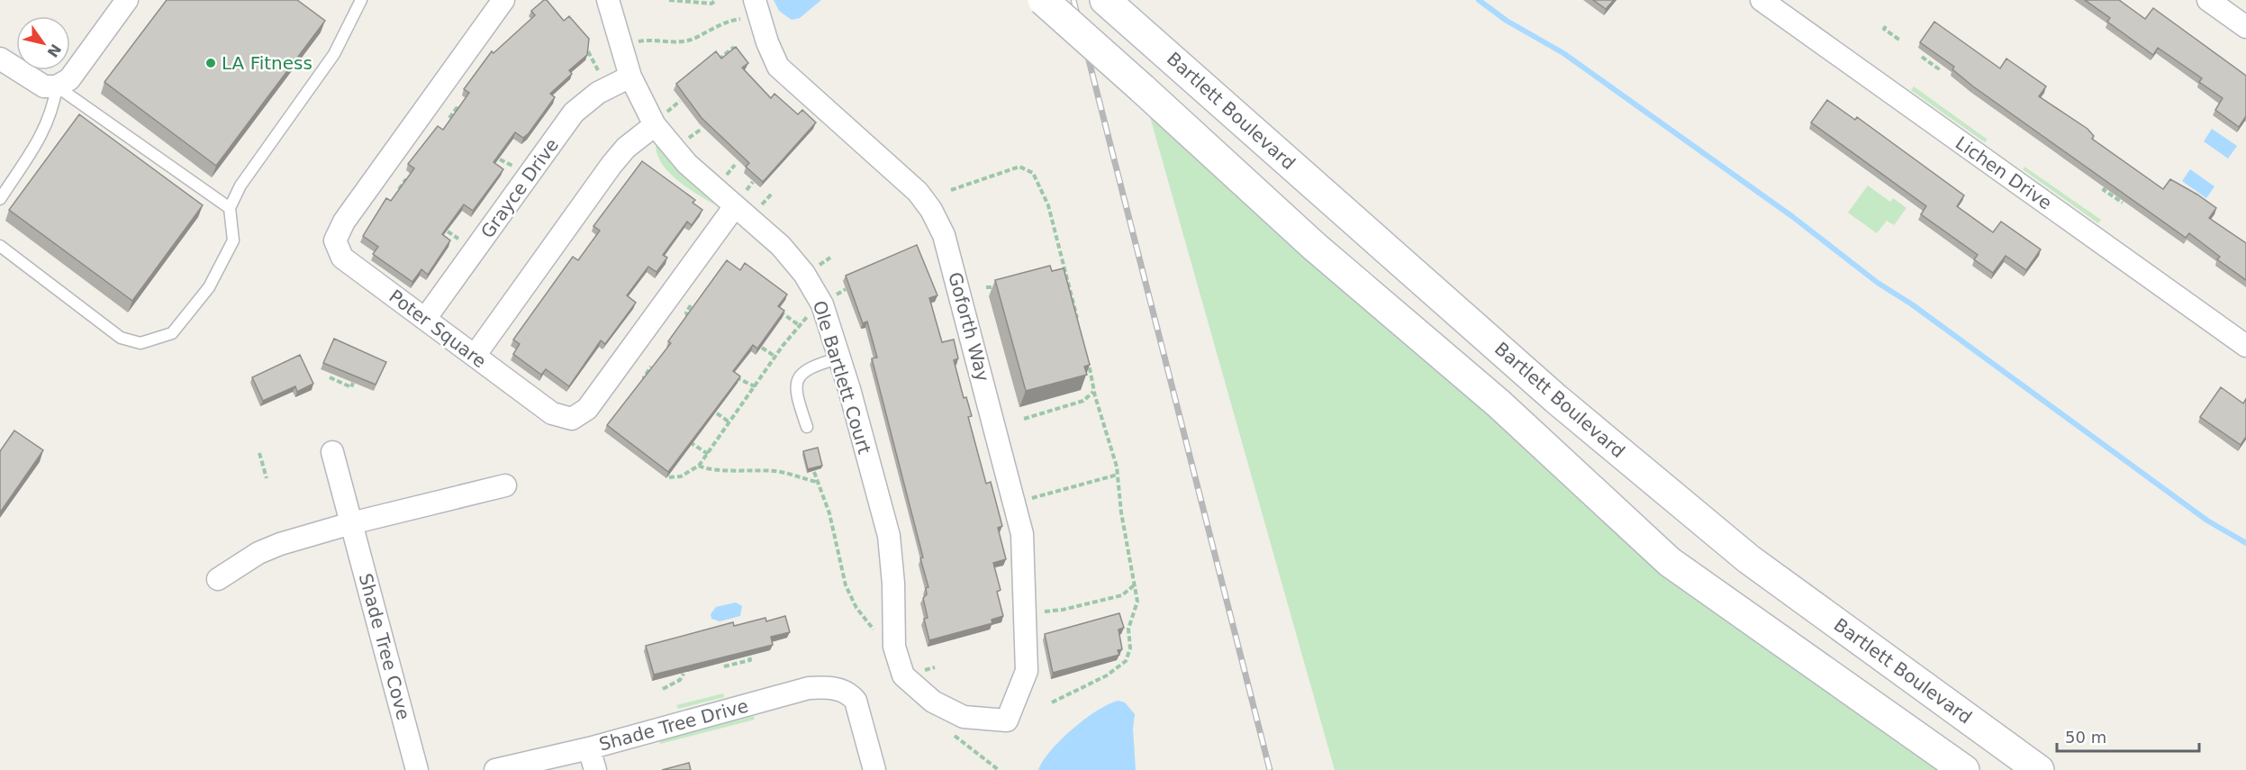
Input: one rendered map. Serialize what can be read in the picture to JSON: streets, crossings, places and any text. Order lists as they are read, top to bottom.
{
  "streets": {
    "main road": ["Bartlett Boulevard"],
    "street": [
      "Lichen Drive",
      "Grayce Drive",
      "Goforth Way",
      "Poter Square",
      "Ole Bartlett Court",
      "Shade Tree Cove",
      "Shade Tree Drive"
    ]
  },
  "crossings": [
    ["Grayce Drive", "Poter Square"],
    ["Grayce Drive", "Ole Bartlett Court"],
    ["Goforth Way", "Ole Bartlett Court"],
    ["Poter Square", "Ole Bartlett Court"]
  ],
  "places": ["LA Fitness"],
  "scale_bar": "50 m",
  "north": "bottom right"
}
